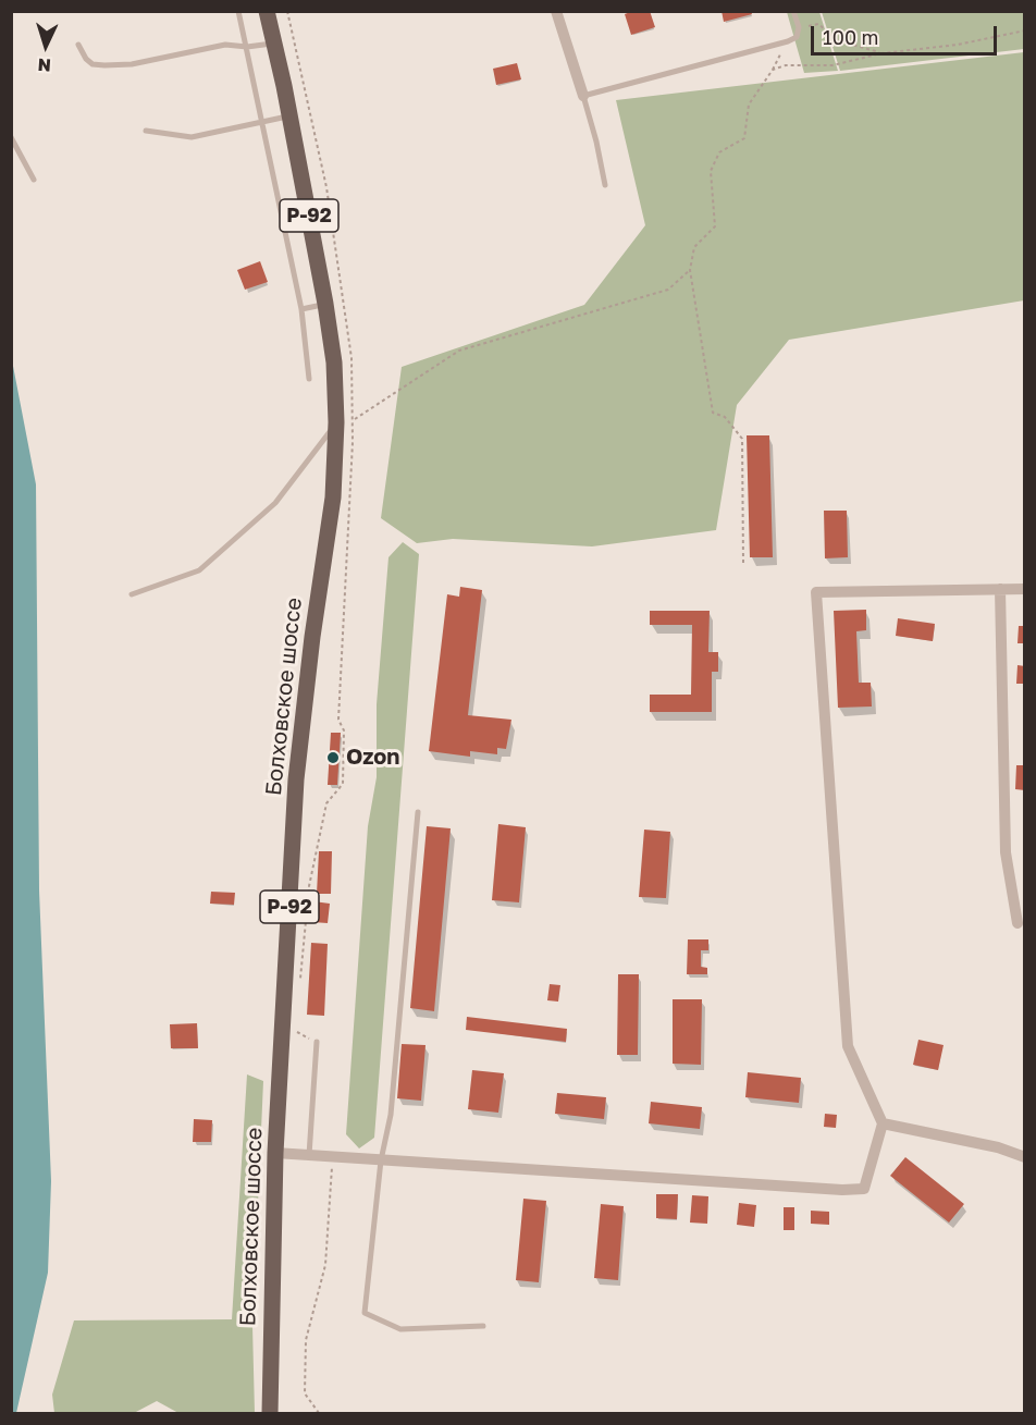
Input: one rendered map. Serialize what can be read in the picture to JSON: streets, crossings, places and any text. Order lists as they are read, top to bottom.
{
  "streets": {
    "main road": ["Р-92", "Болховское шоссе"]
  },
  "places": ["Ozon"],
  "scale_bar": "100 m",
  "north": "bottom"
}
